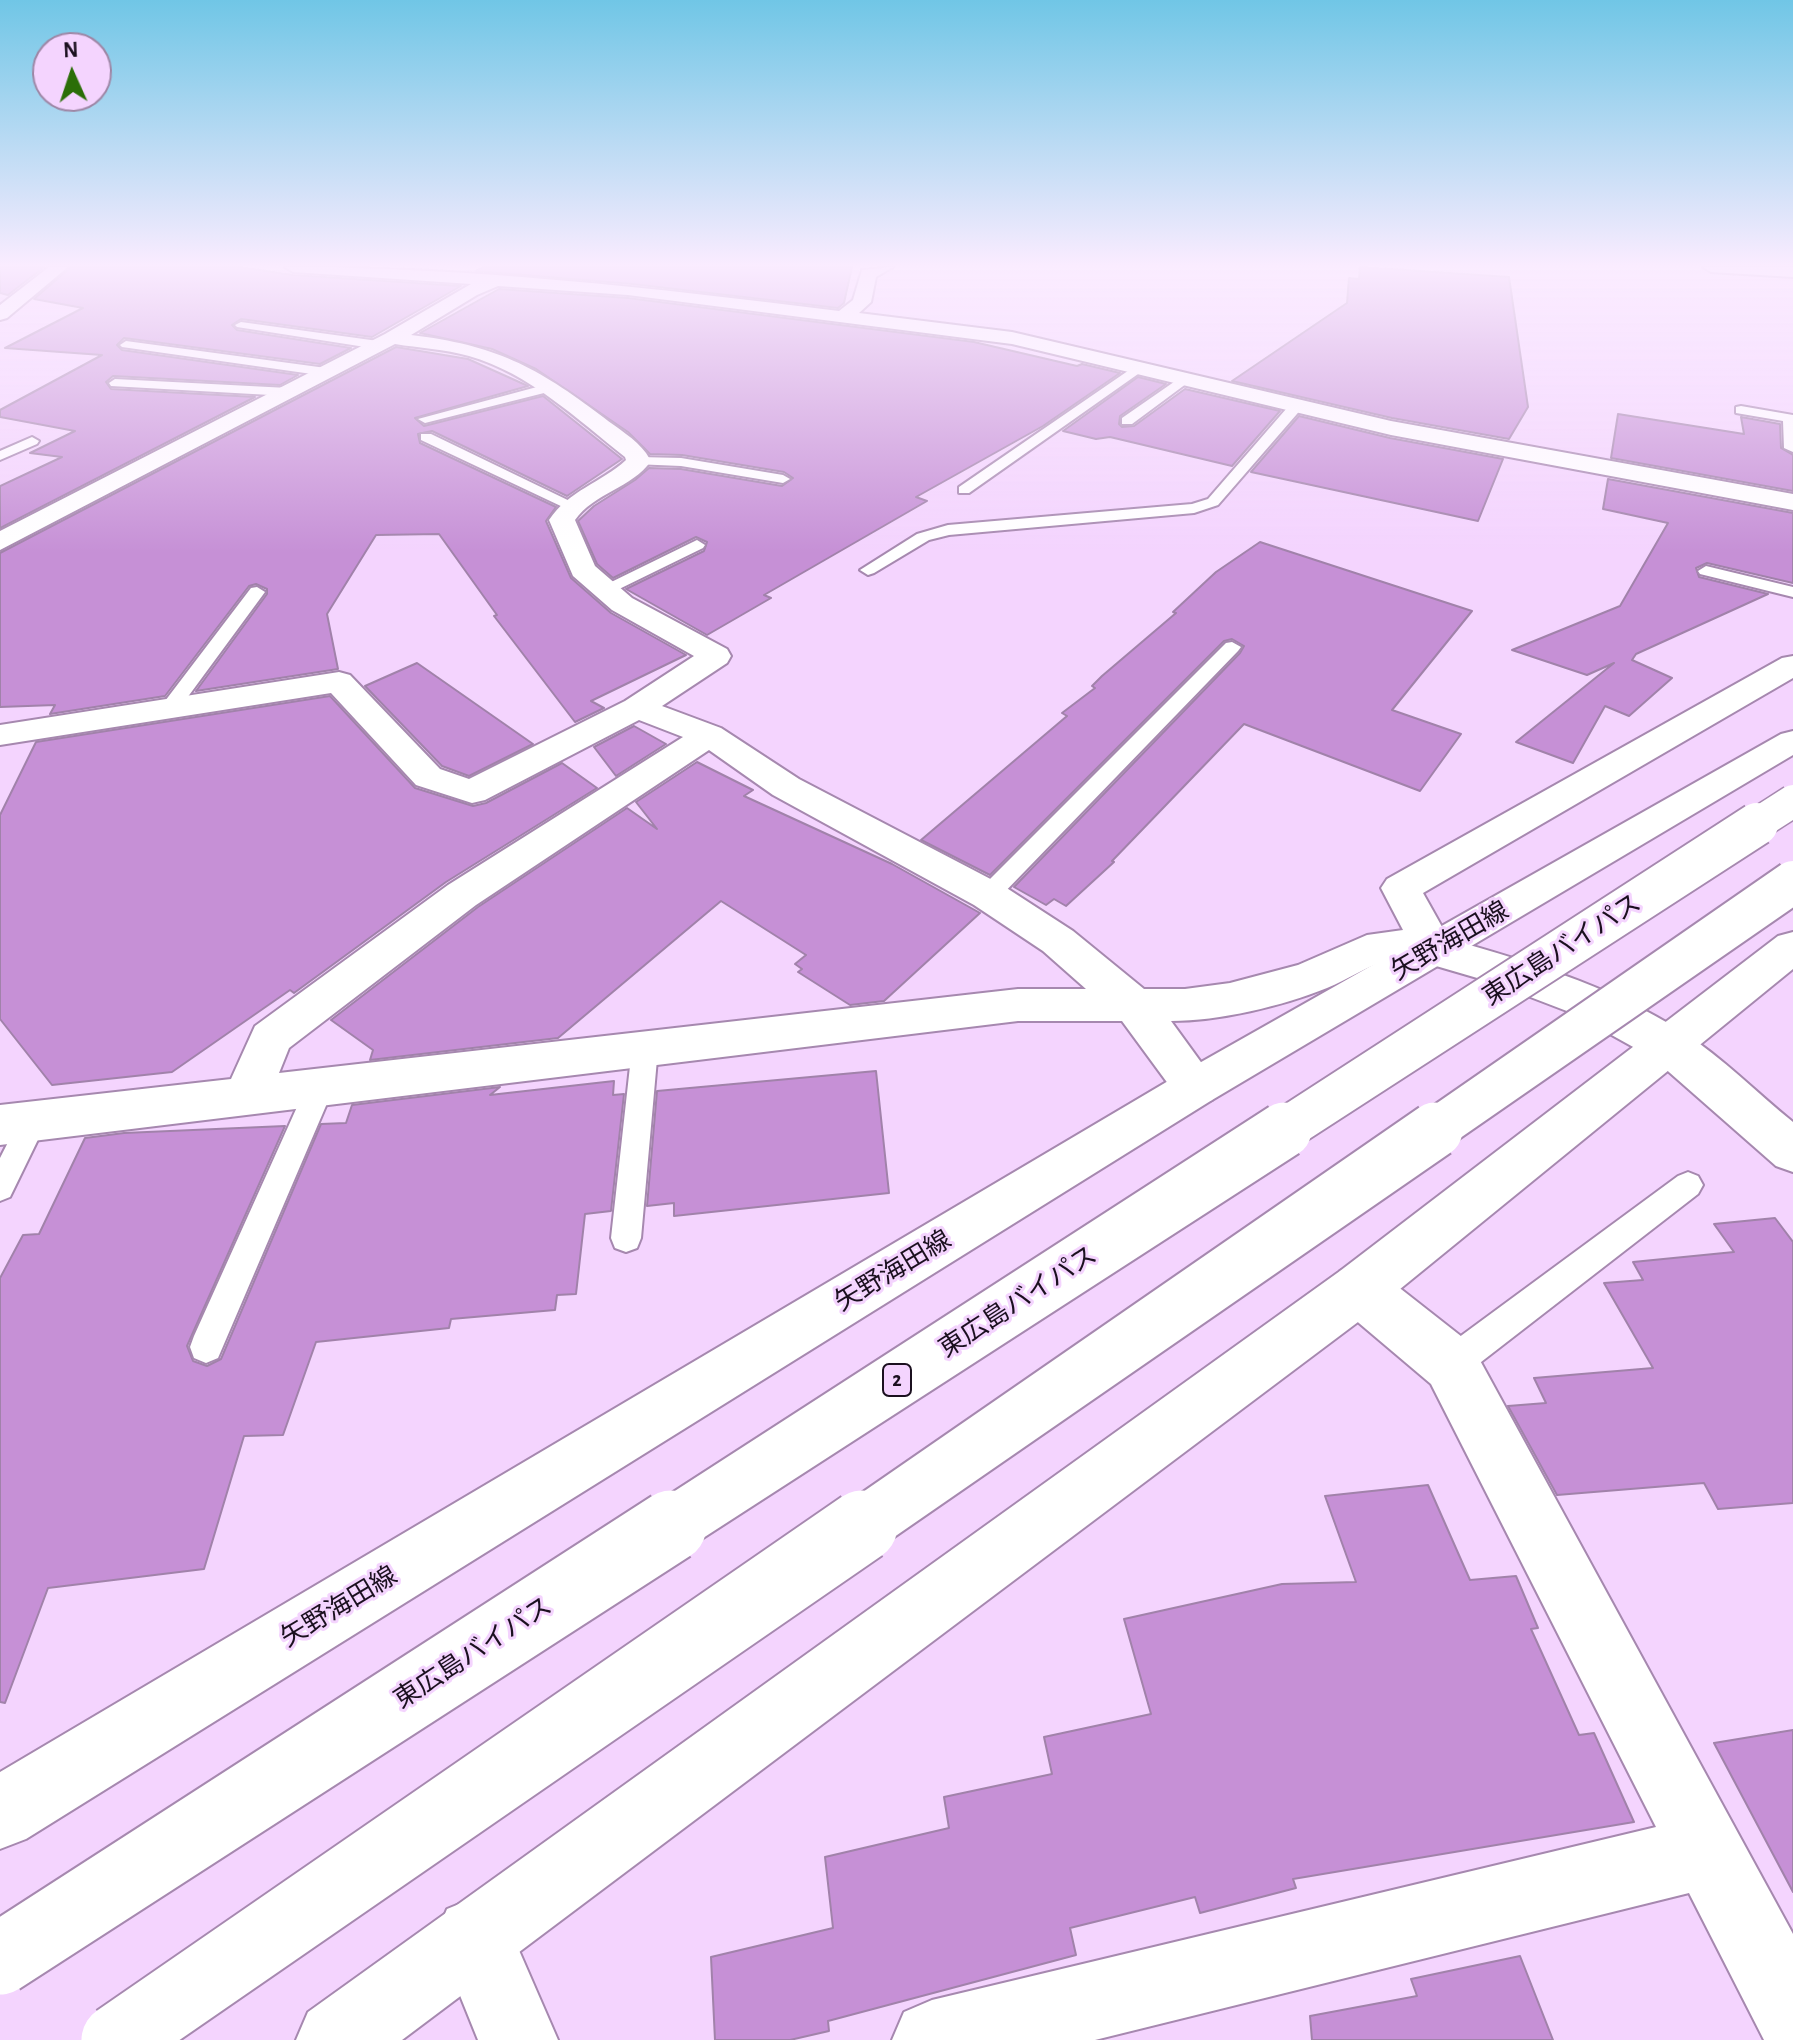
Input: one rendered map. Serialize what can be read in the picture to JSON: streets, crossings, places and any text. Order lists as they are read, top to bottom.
{
  "streets": {
    "main road": ["矢野海田線", "東広島バイパス", "2"]
  },
  "north": "top"
}
